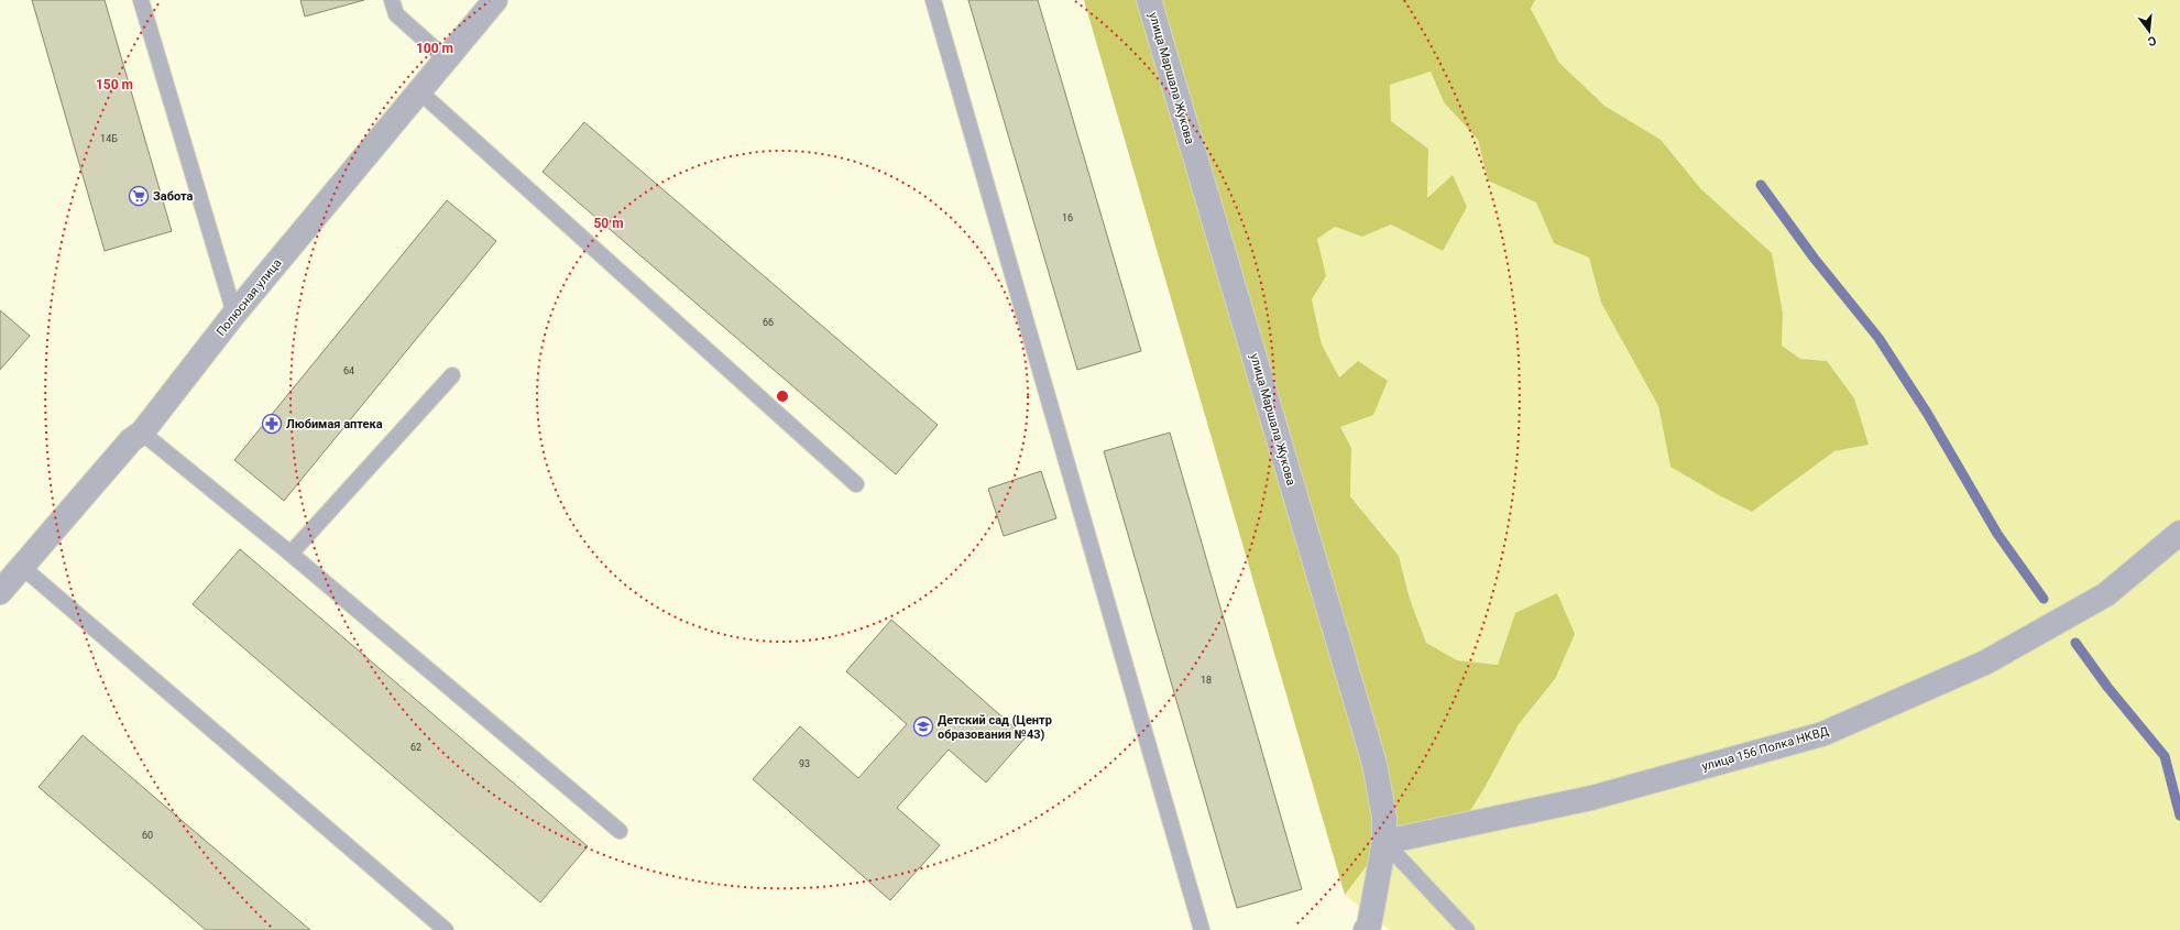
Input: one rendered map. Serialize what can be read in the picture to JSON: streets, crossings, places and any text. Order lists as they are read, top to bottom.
{
  "streets": {
    "street": ["улица Маршала Жукова", "Полюсная улица", "улица 156 Полка НКВД"]
  },
  "crossings": [
    ["улица Маршала Жукова", "улица 156 Полка НКВД"]
  ],
  "places": {
    "supermarket": ["Забота"],
    "pharmacy": ["Любимая аптека"],
    "school or university": ["Детский сад (Центр образования №43)"]
  },
  "house_numbers": [
    "14Б",
    "16",
    "66",
    "64",
    "18",
    "62",
    "93",
    "60"
  ],
  "north": "bottom",
  "rings": ["100 m", "150 m", "50 m"]
}
